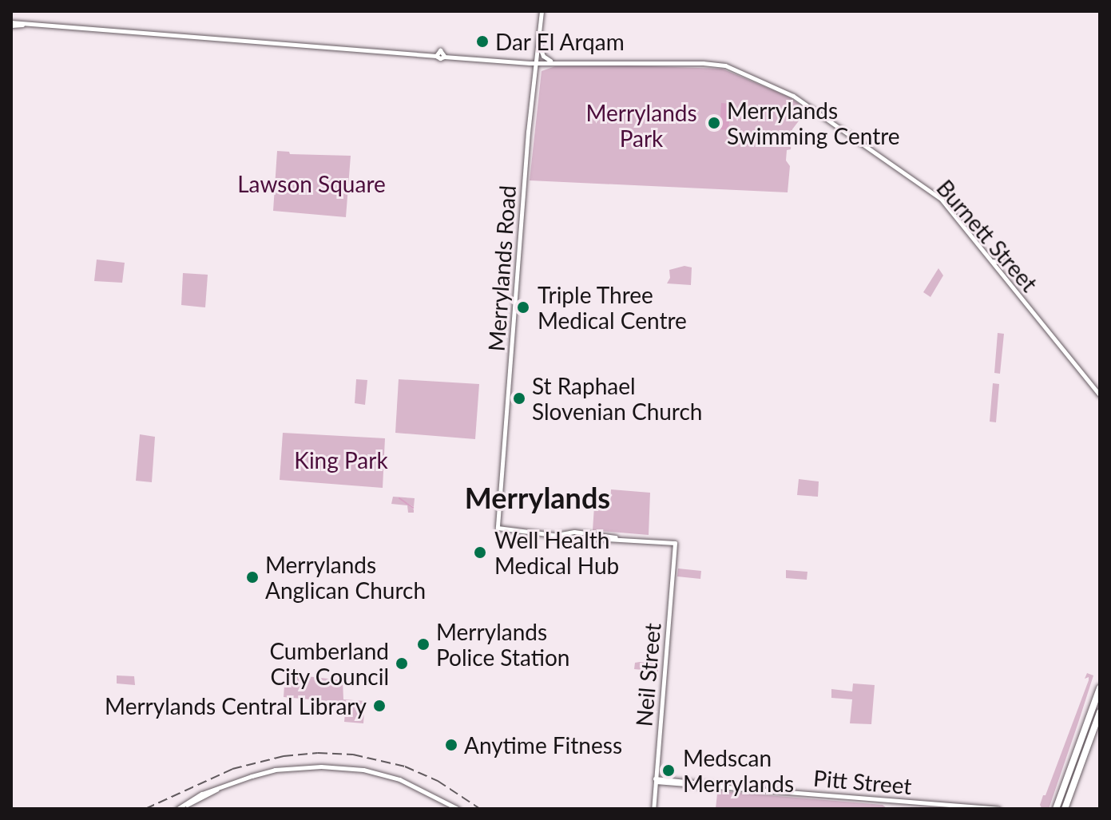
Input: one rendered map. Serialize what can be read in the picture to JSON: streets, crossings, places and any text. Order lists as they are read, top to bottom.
{
  "streets": {
    "main road": [
      "Burnett Street",
      "Merrylands Road",
      "Neil Street",
      "Pitt Street"
    ]
  },
  "crossings": [
    ["Burnett Street", "Merrylands Road"],
    ["Merrylands Road", "Neil Street"],
    ["Neil Street", "Pitt Street"]
  ],
  "districts": ["Merrylands"],
  "parks": ["Merrylands Park", "Lawson Square", "King Park"],
  "places": [
    "Dar El Arqam",
    "Merrylands Swimming Centre",
    "Triple Three Medical Centre",
    "St Raphael Slovenian Church",
    "Well Health Medical Hub",
    "Merrylands Anglican Church",
    "Merrylands Police Station",
    "Cumberland City Council",
    "Merrylands Central Library",
    "Anytime Fitness",
    "Medscan Merrylands"
  ]
}
